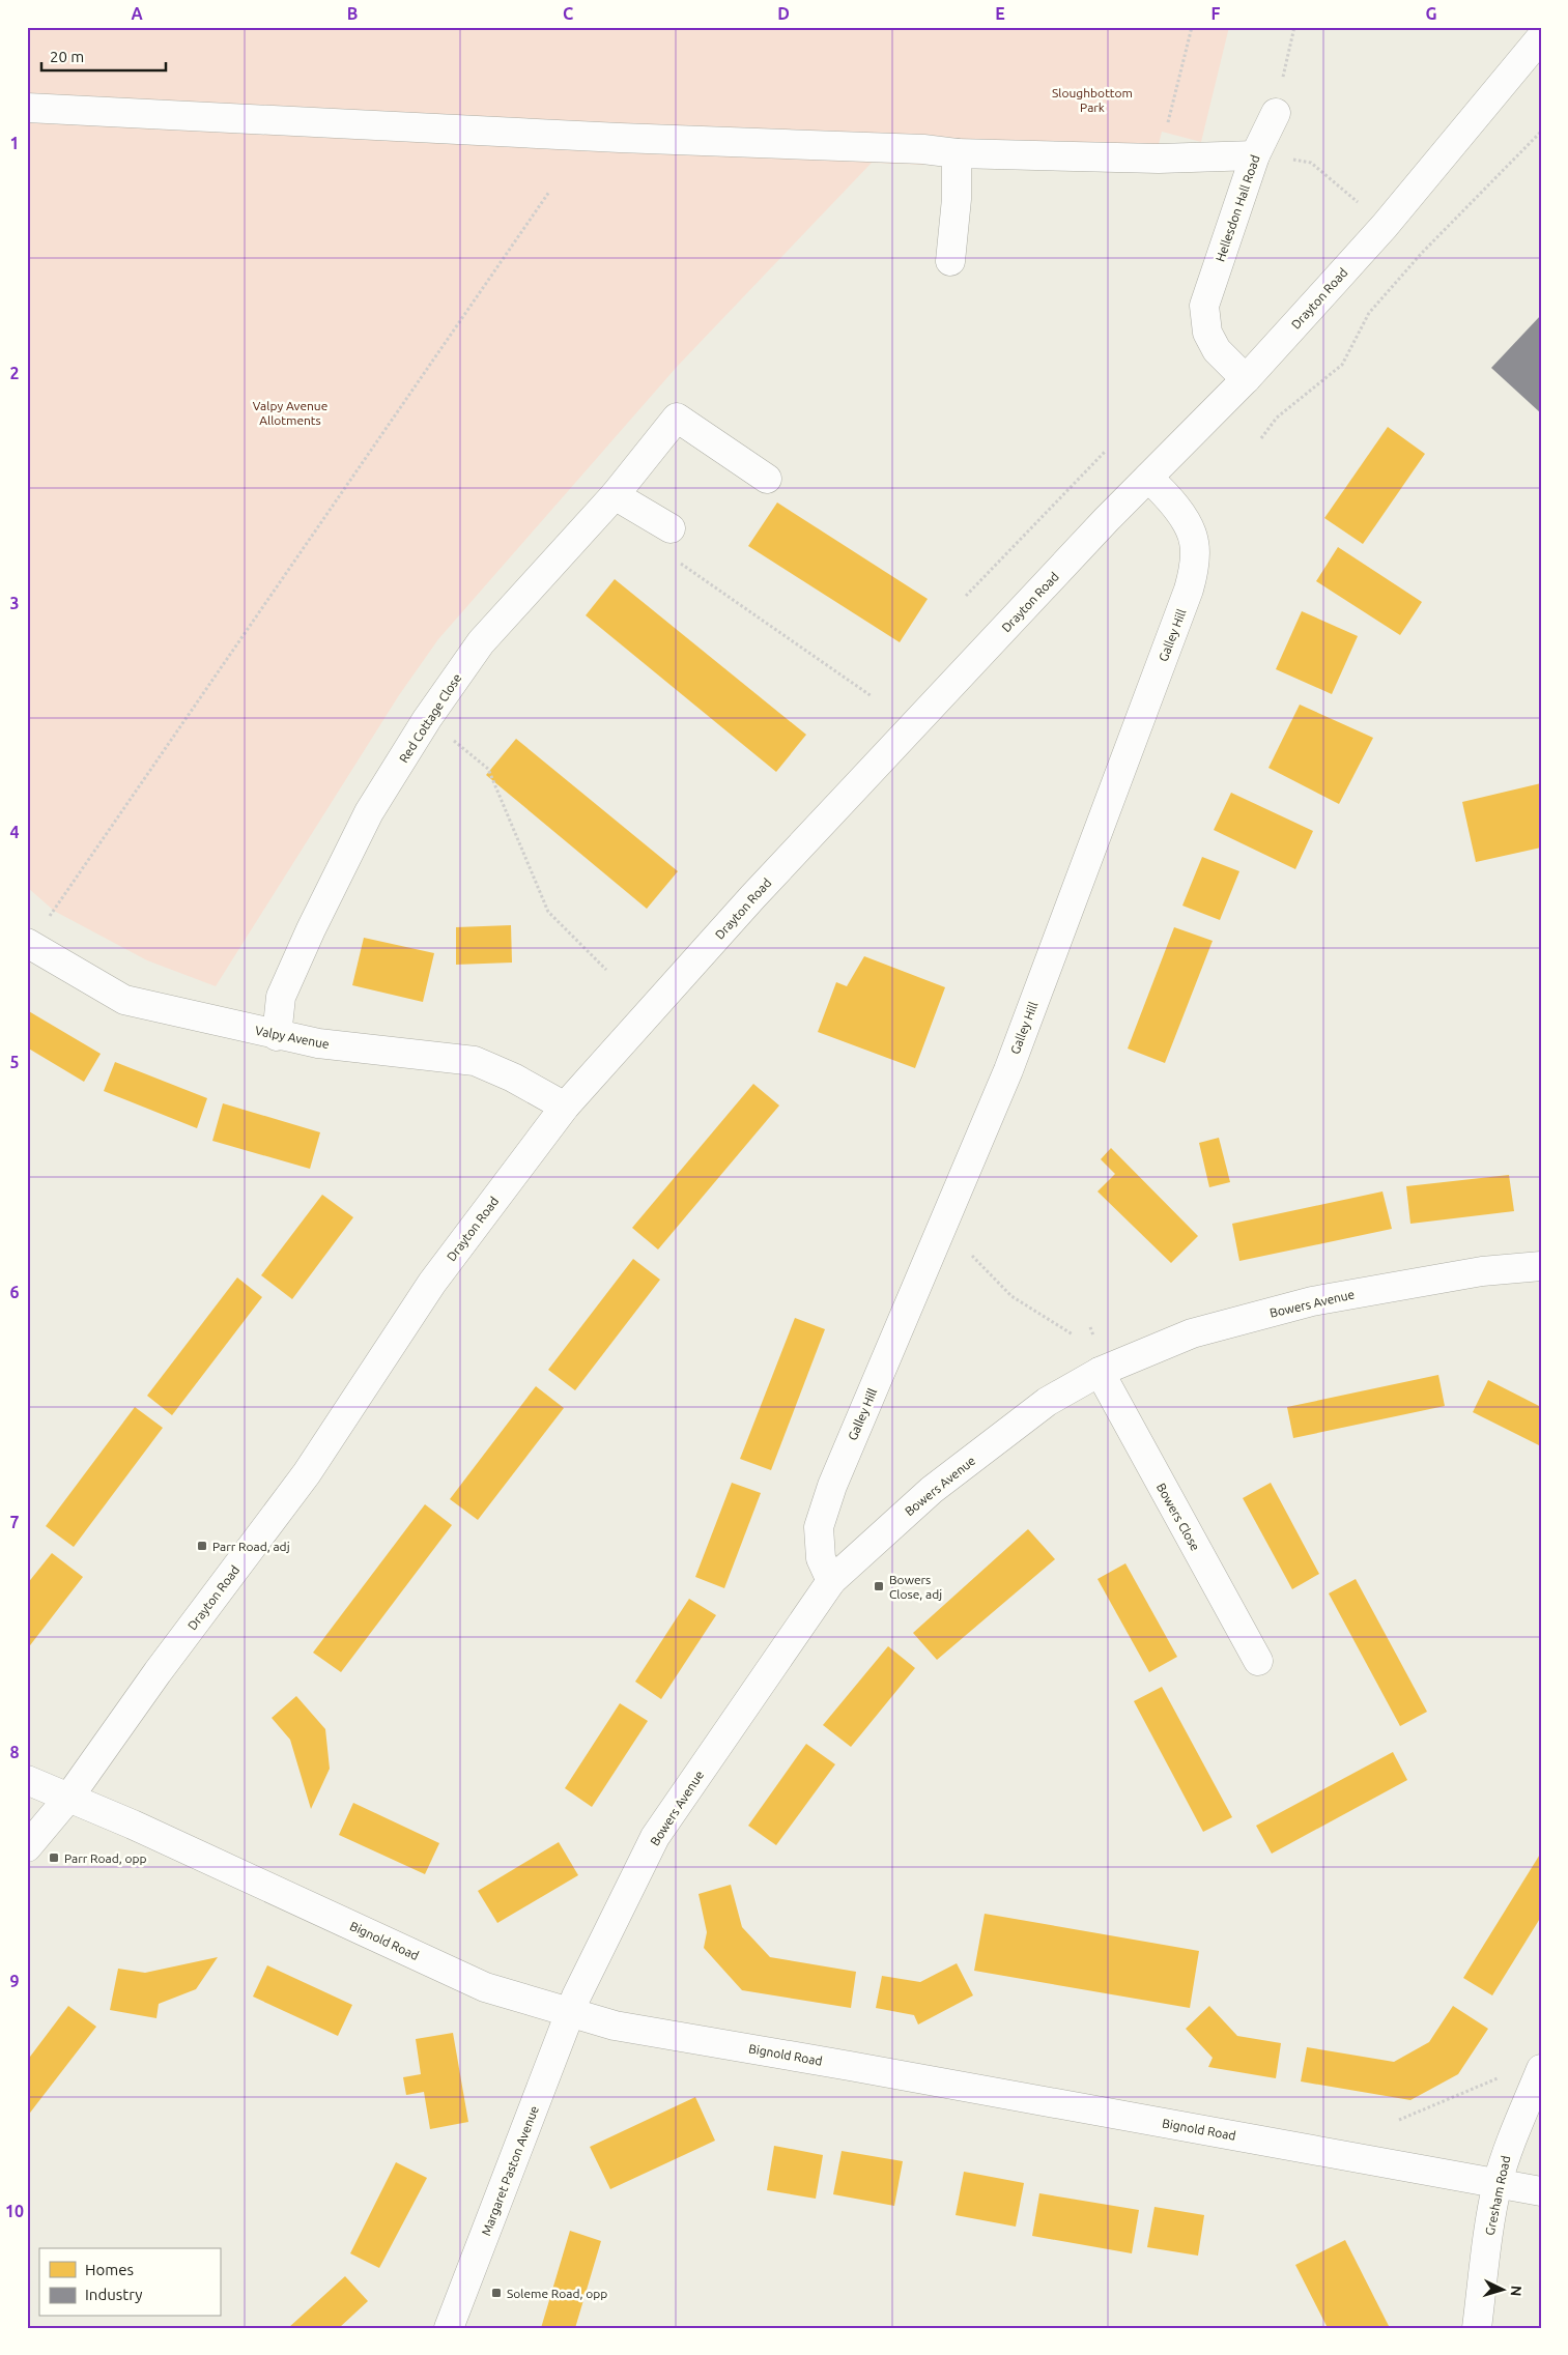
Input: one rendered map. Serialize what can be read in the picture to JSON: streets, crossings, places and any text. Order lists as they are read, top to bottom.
{
  "streets": {
    "street": [
      "Hellesdon Hall Road",
      "Drayton Road",
      "Galley Hill",
      "Red Cottage Close",
      "Valpy Avenue",
      "Bowers Avenue",
      "Bowers Close",
      "Bignold Road",
      "Margaret Paston Avenue",
      "Gresham Road"
    ]
  },
  "crossings": [
    ["Hellesdon Hall Road", "Drayton Road"],
    ["Drayton Road", "Galley Hill"],
    ["Drayton Road", "Valpy Avenue"],
    ["Drayton Road", "Bignold Road"],
    ["Galley Hill", "Bowers Avenue"],
    ["Red Cottage Close", "Valpy Avenue"],
    ["Bowers Avenue", "Bowers Close"],
    ["Bowers Avenue", "Bignold Road"],
    ["Bowers Avenue", "Margaret Paston Avenue"],
    ["Bignold Road", "Margaret Paston Avenue"],
    ["Bignold Road", "Gresham Road"]
  ],
  "parks": ["Sloughbottom Park", "Valpy Avenue Allotments"],
  "places": {
    "transit": [
      "Parr Road, adj",
      "Bowers Close, adj",
      "Parr Road, opp",
      "Soleme Road, opp"
    ]
  },
  "legend": ["Homes", "Industry"],
  "scale_bar": "20 m",
  "north": "right",
  "grid": {
    "columns": [
      "A",
      "B",
      "C",
      "D",
      "E",
      "F",
      "G"
    ],
    "rows": [
      "1",
      "2",
      "3",
      "4",
      "5",
      "6",
      "7",
      "8",
      "9",
      "10"
    ]
  }
}
